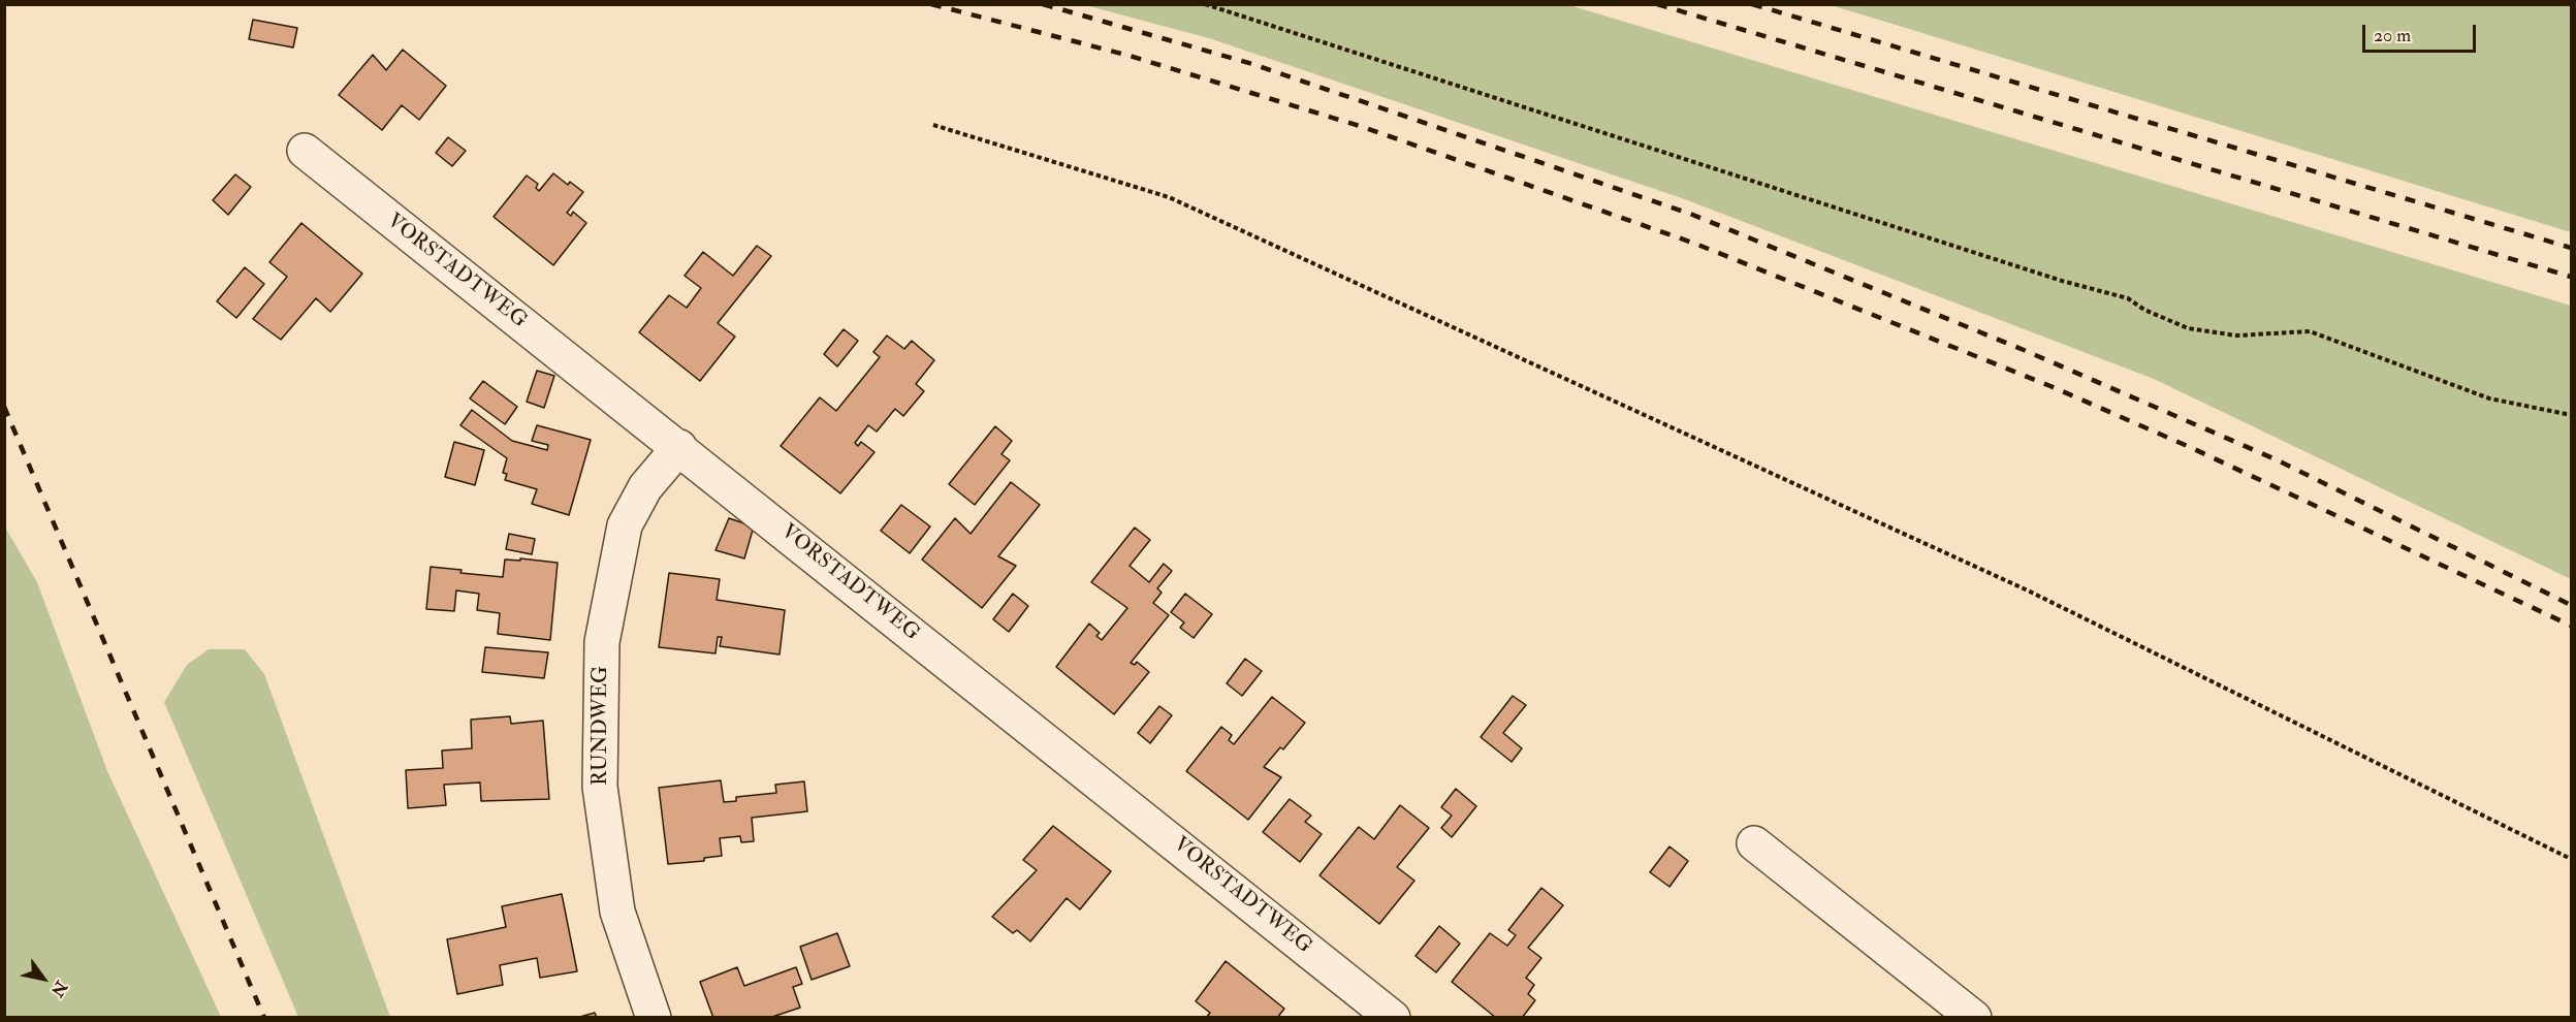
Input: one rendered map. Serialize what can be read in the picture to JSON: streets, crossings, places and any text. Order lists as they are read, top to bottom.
{
  "streets": {
    "street": ["VORSTADTWEG", "RUNDWEG"]
  },
  "crossings": [
    ["VORSTADTWEG", "RUNDWEG"]
  ],
  "scale_bar": "20 m",
  "north": "bottom right"
}
